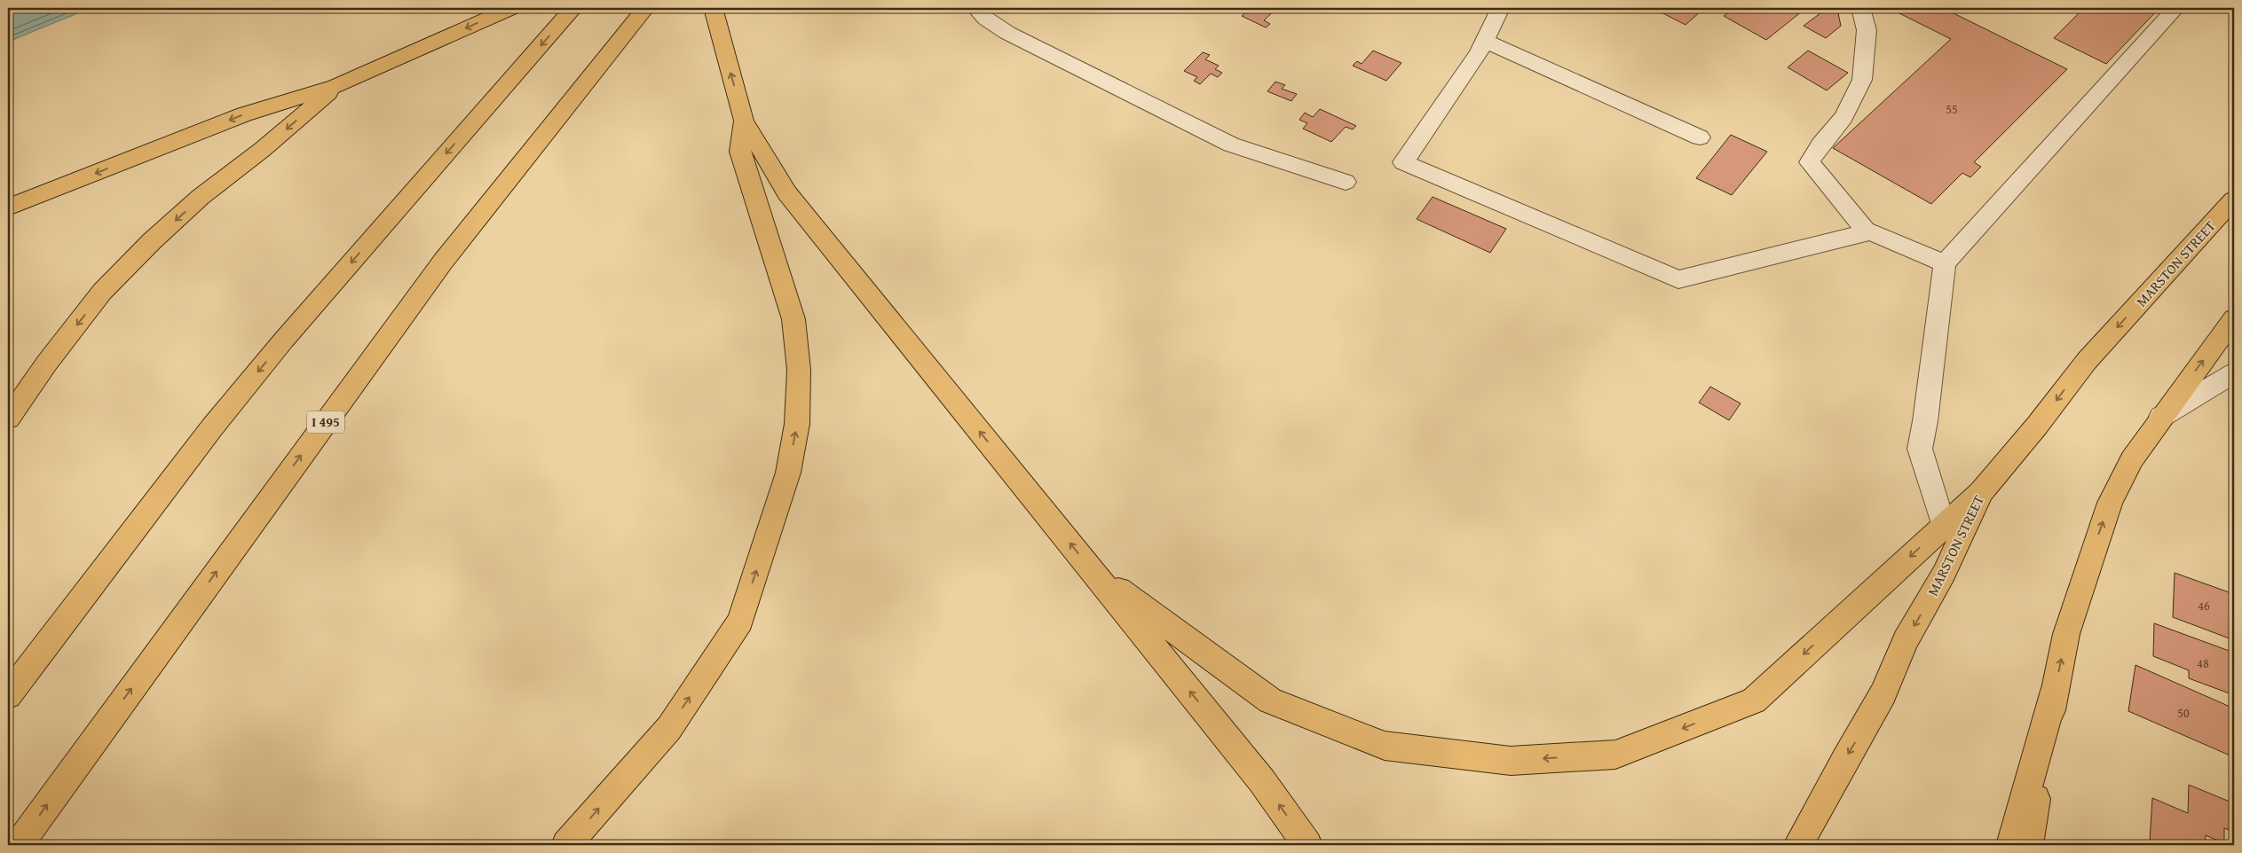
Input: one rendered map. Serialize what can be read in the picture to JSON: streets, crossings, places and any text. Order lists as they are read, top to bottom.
{
  "streets": {
    "main road": ["MARSTON STREET", "I 495"]
  },
  "house_numbers": [
    "55",
    "46",
    "48",
    "50"
  ]
}
